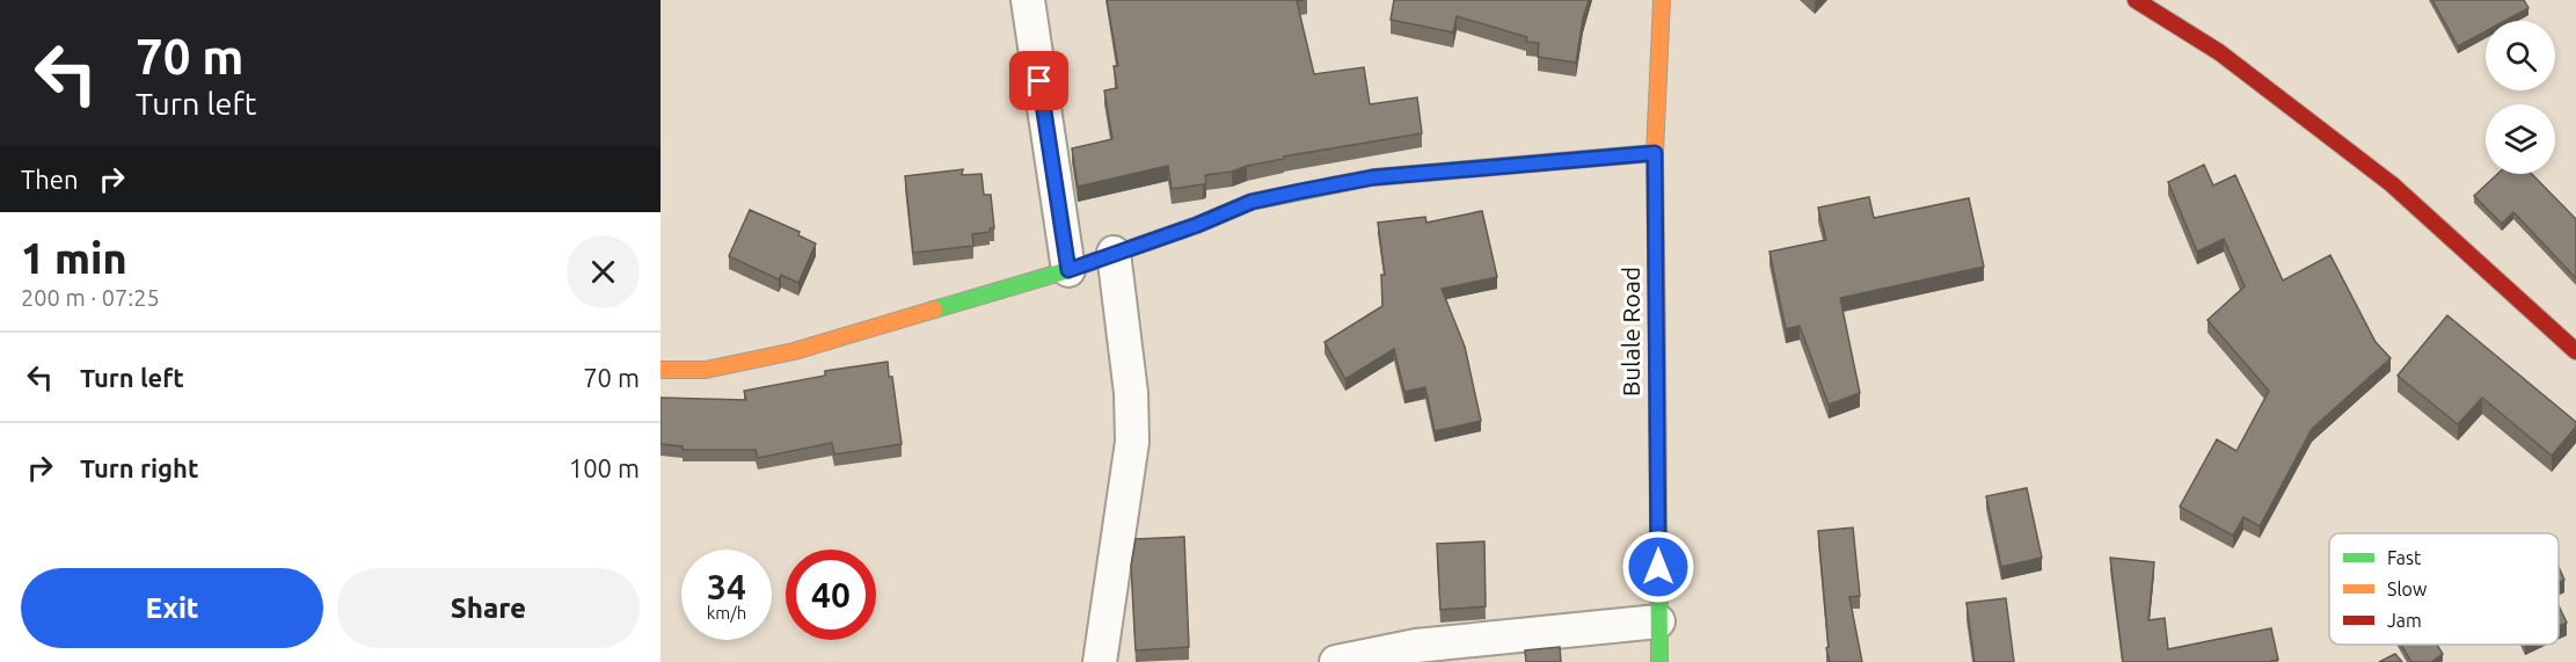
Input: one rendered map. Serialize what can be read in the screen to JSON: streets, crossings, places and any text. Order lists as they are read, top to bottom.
{
  "streets": {
    "street": ["Bulale Road"]
  },
  "legend": ["Fast", "Slow", "Jam"],
  "page": {
    "turn": ["70 m", "Turn left"],
    "then": "Then",
    "heading": ["1 min", "200 m · 07:25"],
    "list": [
      {
        "name": "Turn left",
        "value": "70 m"
      },
      {
        "name": "Turn right",
        "value": "100 m"
      }
    ],
    "speed": "34 km/h",
    "limit": "40",
    "buttons": ["Exit", "Share"]
  }
}
